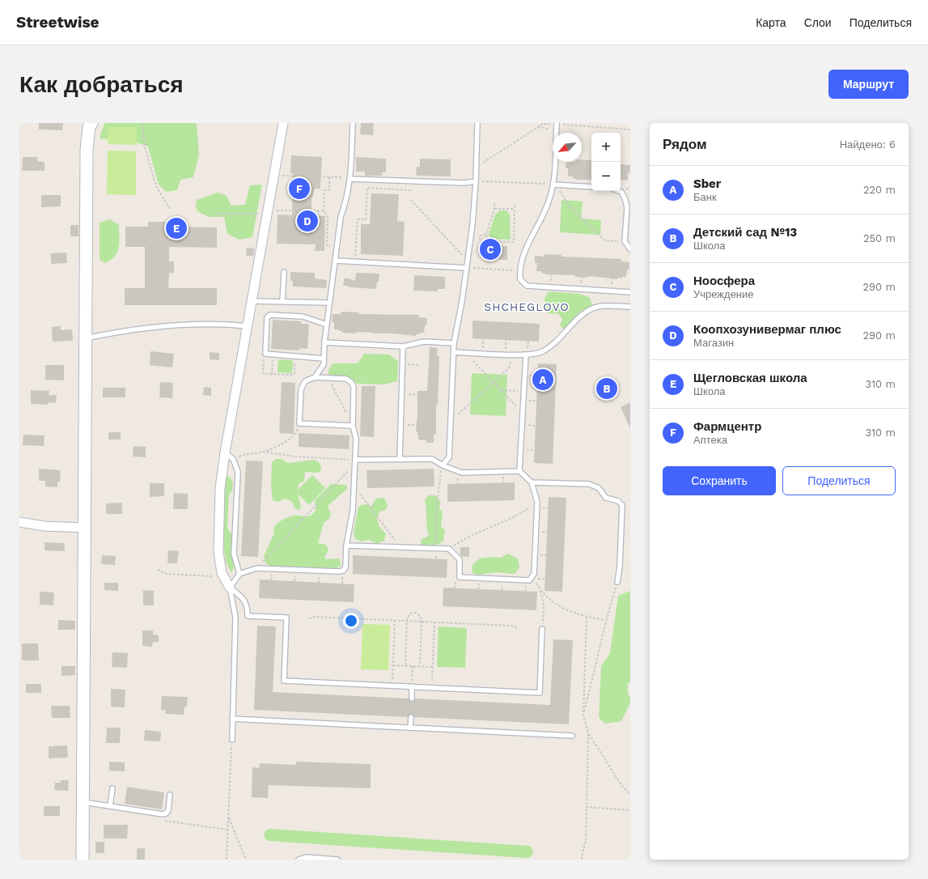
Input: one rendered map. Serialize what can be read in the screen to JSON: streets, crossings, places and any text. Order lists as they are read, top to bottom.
{
  "districts": ["SHCHEGLOVO"],
  "north": "bottom left",
  "page": {
    "header": "Streetwise",
    "nav": ["Карта", "Слои", "Поделиться"],
    "buttons": [
      "Маршрут",
      ["Сохранить", "Поделиться"]
    ],
    "title": "Как добраться",
    "heading": ["Рядом", "Найдено: 6"],
    "map_buttons": ["+", "−"],
    "list": [
      {
        "mark": "A",
        "name": "Sber",
        "note": "Банк",
        "value": "220 m"
      },
      {
        "mark": "B",
        "name": "Детский сад №13",
        "note": "Школа",
        "value": "250 m"
      },
      {
        "mark": "C",
        "name": "Ноосфера",
        "note": "Учреждение",
        "value": "290 m"
      },
      {
        "mark": "D",
        "name": "Коопхозунивермаг плюс",
        "note": "Магазин",
        "value": "290 m"
      },
      {
        "mark": "E",
        "name": "Щегловская школа",
        "note": "Школа",
        "value": "310 m"
      },
      {
        "mark": "F",
        "name": "Фармцентр",
        "note": "Аптека",
        "value": "310 m"
      }
    ],
    "pins": [
      "F",
      "D",
      "E",
      "C",
      "A",
      "B"
    ]
  }
}
